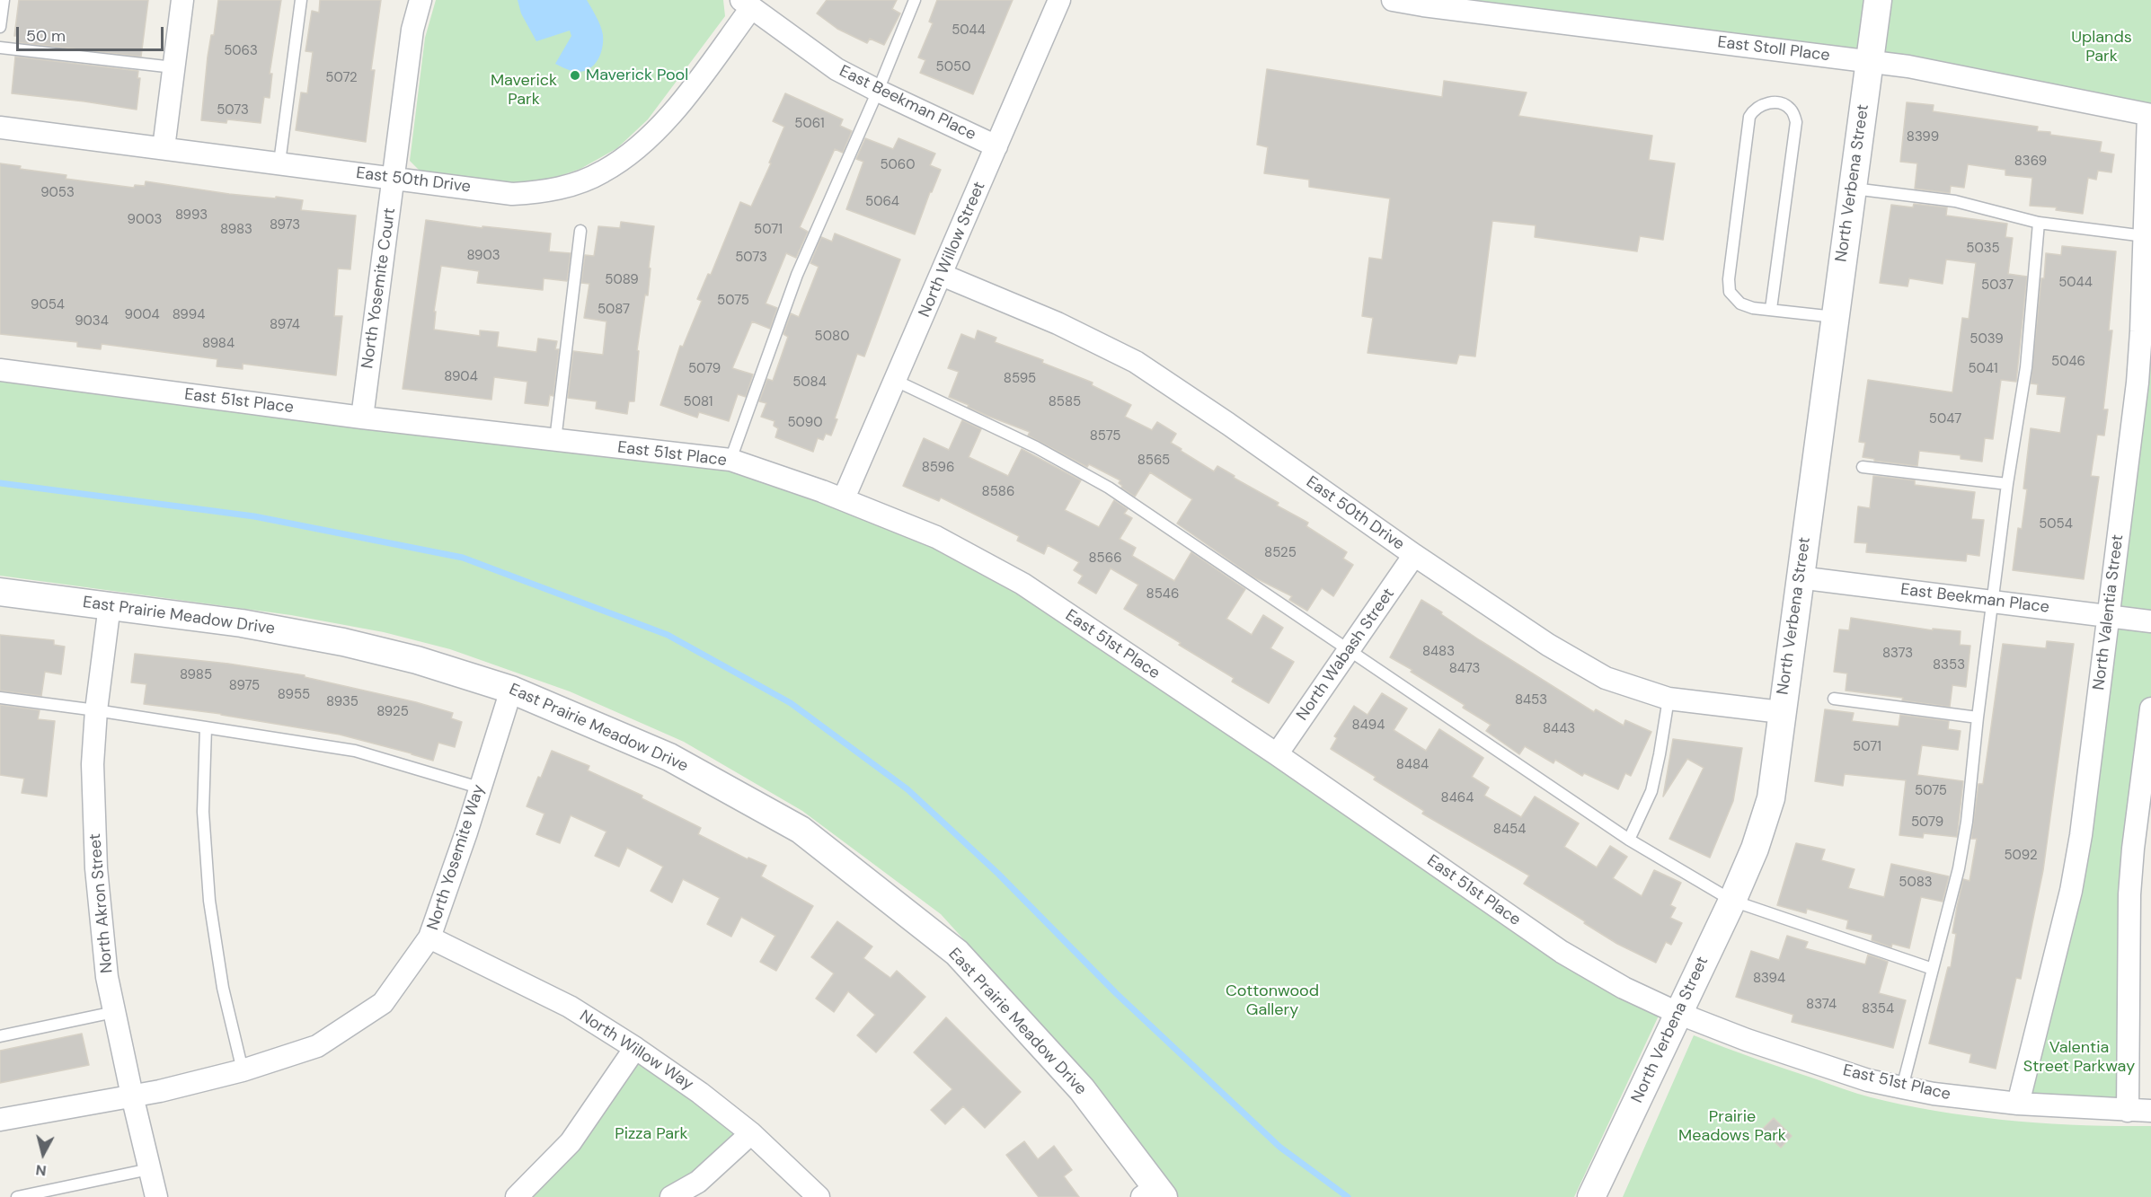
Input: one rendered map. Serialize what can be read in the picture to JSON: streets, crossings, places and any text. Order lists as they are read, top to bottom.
{
  "streets": {
    "street": [
      "East Stoll Place",
      "East Beekman Place",
      "East 50th Drive",
      "North Verbena Street",
      "North Willow Street",
      "North Yosemite Court",
      "East 51st Place",
      "North Valentia Street",
      "East Prairie Meadow Drive",
      "North Wabash Street",
      "North Yosemite Way",
      "North Akron Street",
      "North Willow Way"
    ]
  },
  "crossings": [
    ["East Stoll Place", "North Verbena Street"],
    ["East Stoll Place", "North Valentia Street"],
    ["East Beekman Place", "East 50th Drive"],
    ["East Beekman Place", "North Verbena Street"],
    ["East Beekman Place", "North Willow Street"],
    ["East Beekman Place", "North Valentia Street"],
    ["East 50th Drive", "North Verbena Street"],
    ["East 50th Drive", "North Willow Street"],
    ["East 50th Drive", "North Yosemite Court"],
    ["East 50th Drive", "North Wabash Street"],
    ["North Verbena Street", "East 51st Place"],
    ["North Willow Street", "East 51st Place"],
    ["North Yosemite Court", "East 51st Place"],
    ["East 51st Place", "North Valentia Street"],
    ["East 51st Place", "North Wabash Street"],
    ["East Prairie Meadow Drive", "North Yosemite Way"],
    ["East Prairie Meadow Drive", "North Akron Street"],
    ["North Yosemite Way", "North Akron Street"],
    ["North Yosemite Way", "North Willow Way"]
  ],
  "parks": [
    "Uplands Park",
    "Maverick Park",
    "Cottonwood Gallery",
    "Valentia Street Parkway",
    "Prairie Meadows Park",
    "Pizza Park"
  ],
  "places": ["Maverick Pool"],
  "house_numbers": [
    "5044",
    "5063",
    "5050",
    "5072",
    "5073",
    "5061",
    "8399",
    "8369",
    "5060",
    "9053",
    "5064",
    "8993",
    "9003",
    "8973",
    "8983",
    "5071",
    "5035",
    "8903",
    "5073",
    "5089",
    "5044",
    "5037",
    "5075",
    "9054",
    "5087",
    "9004",
    "8994",
    "9034",
    "8974",
    "5080",
    "5039",
    "8984",
    "5046",
    "5079",
    "5041",
    "8904",
    "8595",
    "5084",
    "5081",
    "8585",
    "5047",
    "5090",
    "8575",
    "8565",
    "8596",
    "8586",
    "5054",
    "8525",
    "8566",
    "8546",
    "8483",
    "8373",
    "8353",
    "8473",
    "8985",
    "8975",
    "8955",
    "8453",
    "8935",
    "8925",
    "8494",
    "8443",
    "5071",
    "8484",
    "5075",
    "8464",
    "5079",
    "8454",
    "5092",
    "5083",
    "8394",
    "8374",
    "8354"
  ],
  "scale_bar": "50 m",
  "north": "bottom"
}
